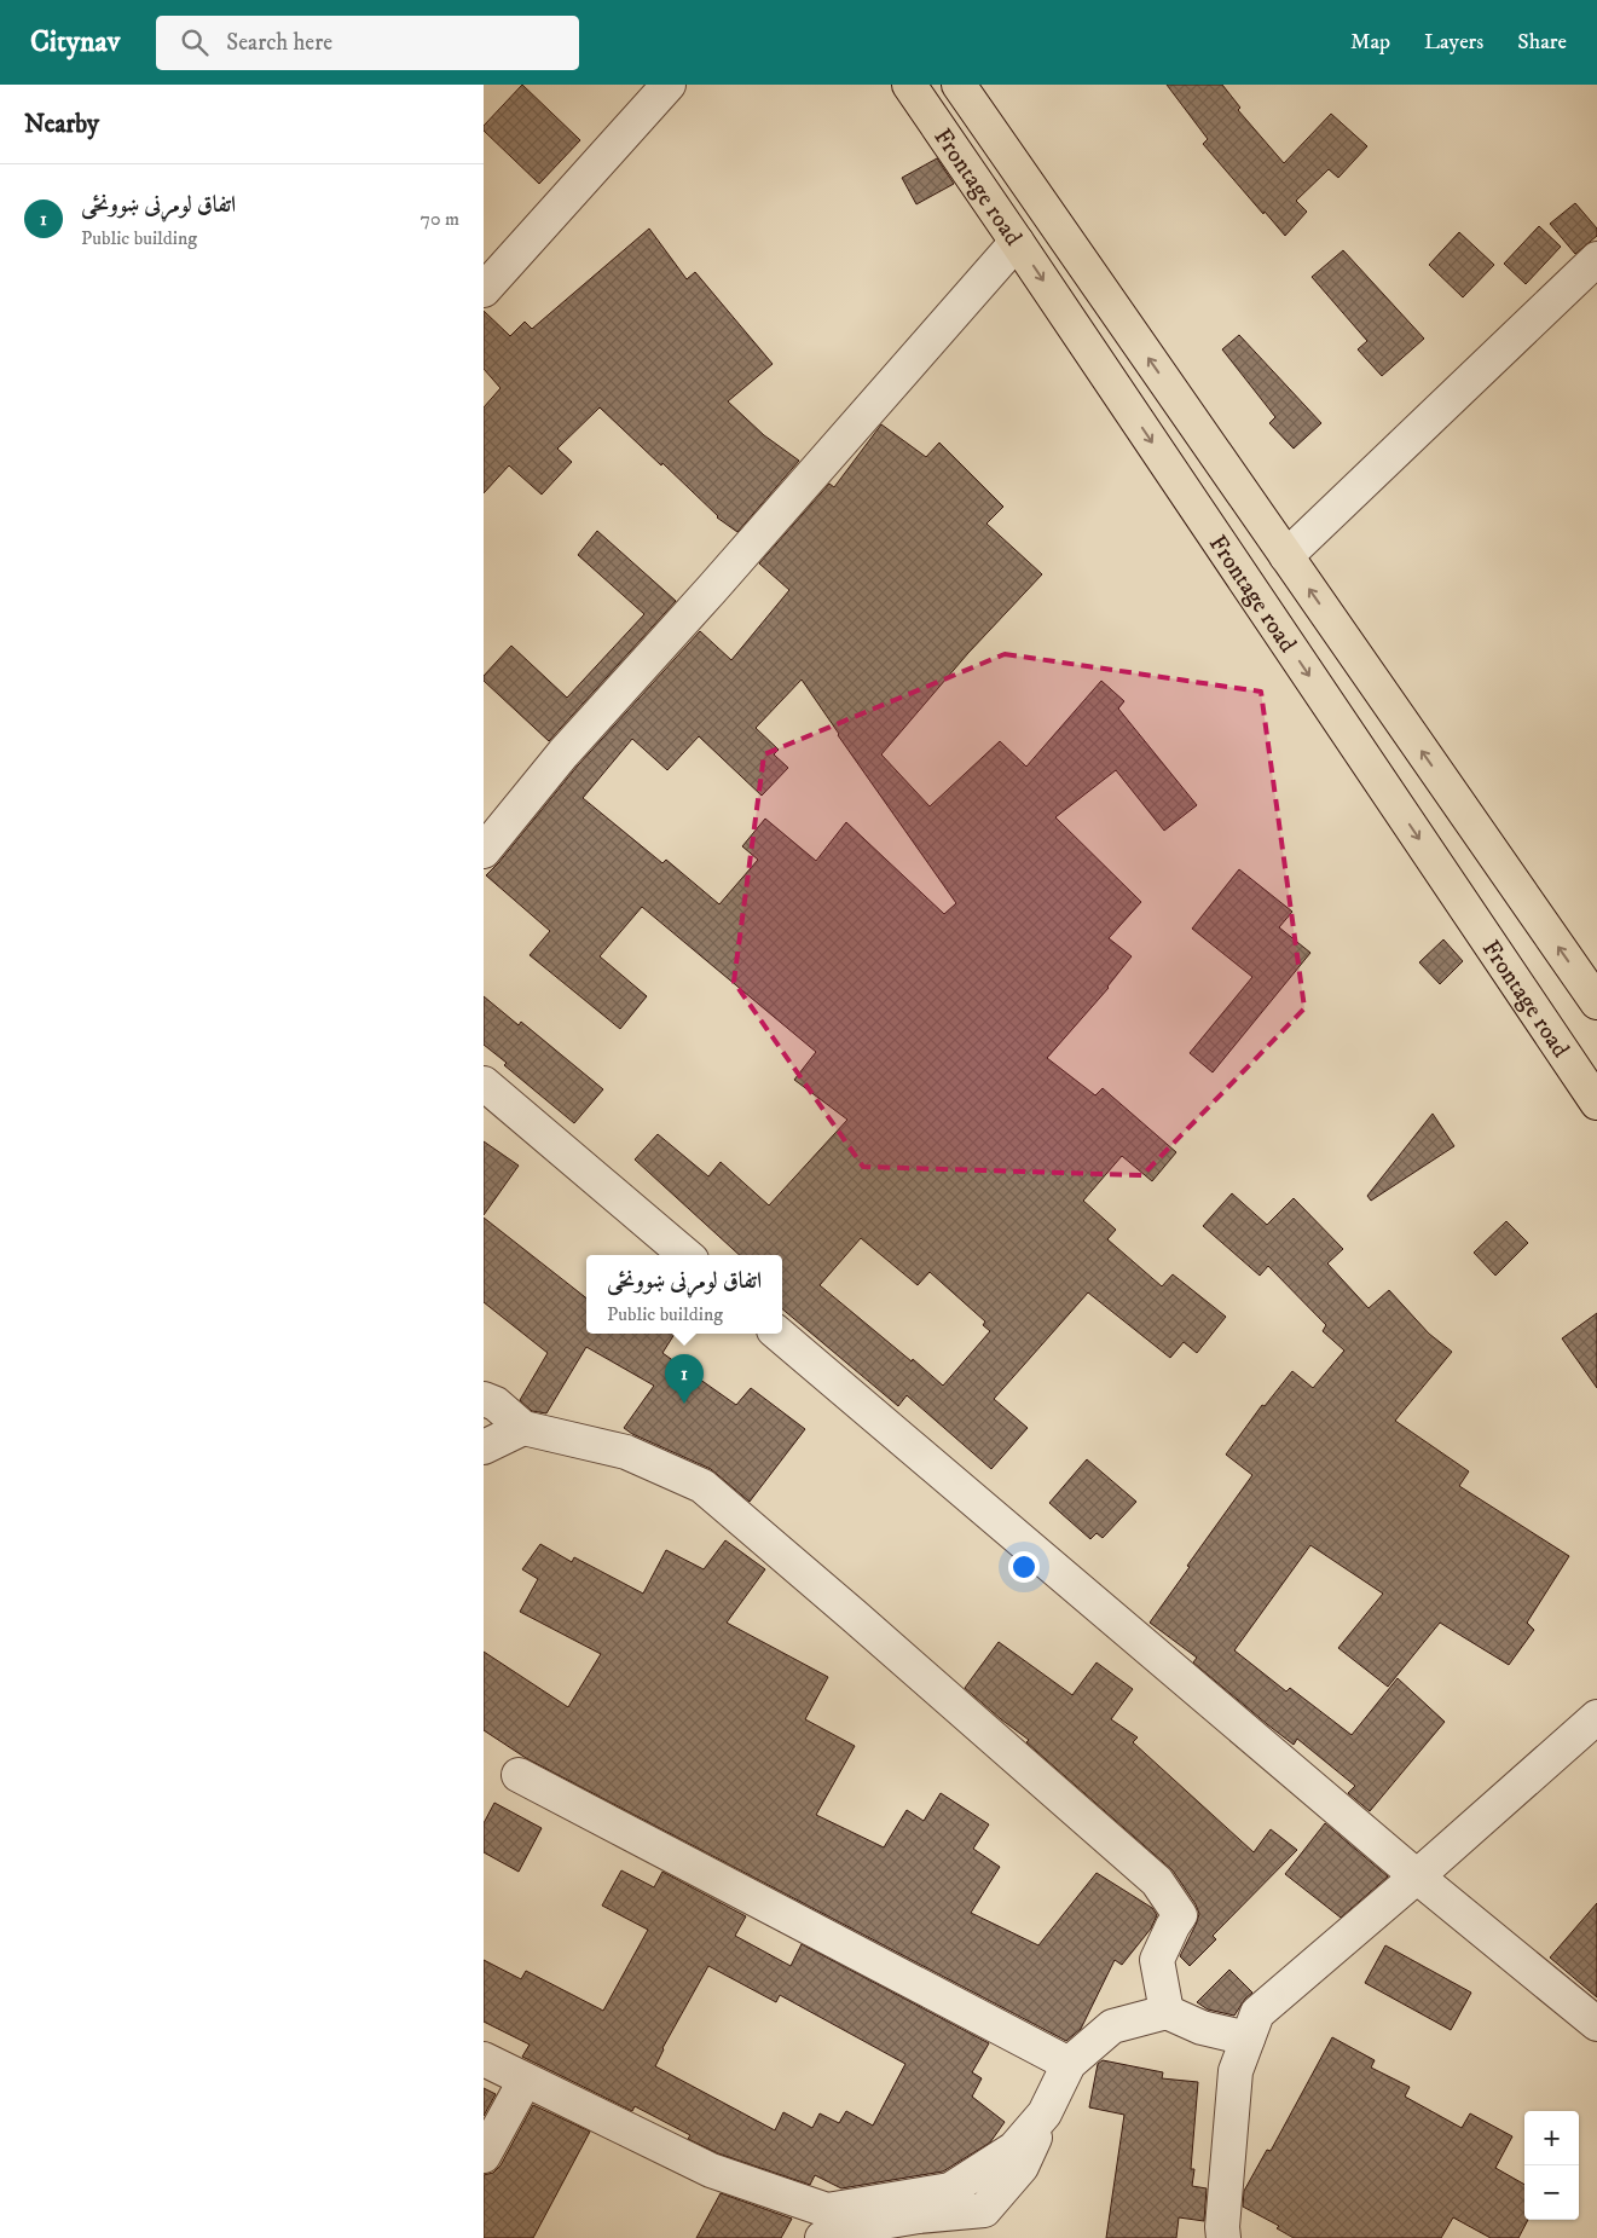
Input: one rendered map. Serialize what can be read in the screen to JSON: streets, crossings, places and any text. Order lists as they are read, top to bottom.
{
  "streets": {
    "main road": ["Frontage road"]
  },
  "page": {
    "header": "Citynav",
    "search": "Search here",
    "nav": ["Map", "Layers", "Share"],
    "heading": "Nearby",
    "list": [
      {
        "mark": "1",
        "name": "اتفاق لومړنی ښوونځی",
        "note": "Public building",
        "value": "70 m"
      }
    ],
    "popup": ["اتفاق لومړنی ښوونځی", "Public building"],
    "pins": "1",
    "map_buttons": ["+", "−"]
  }
}
